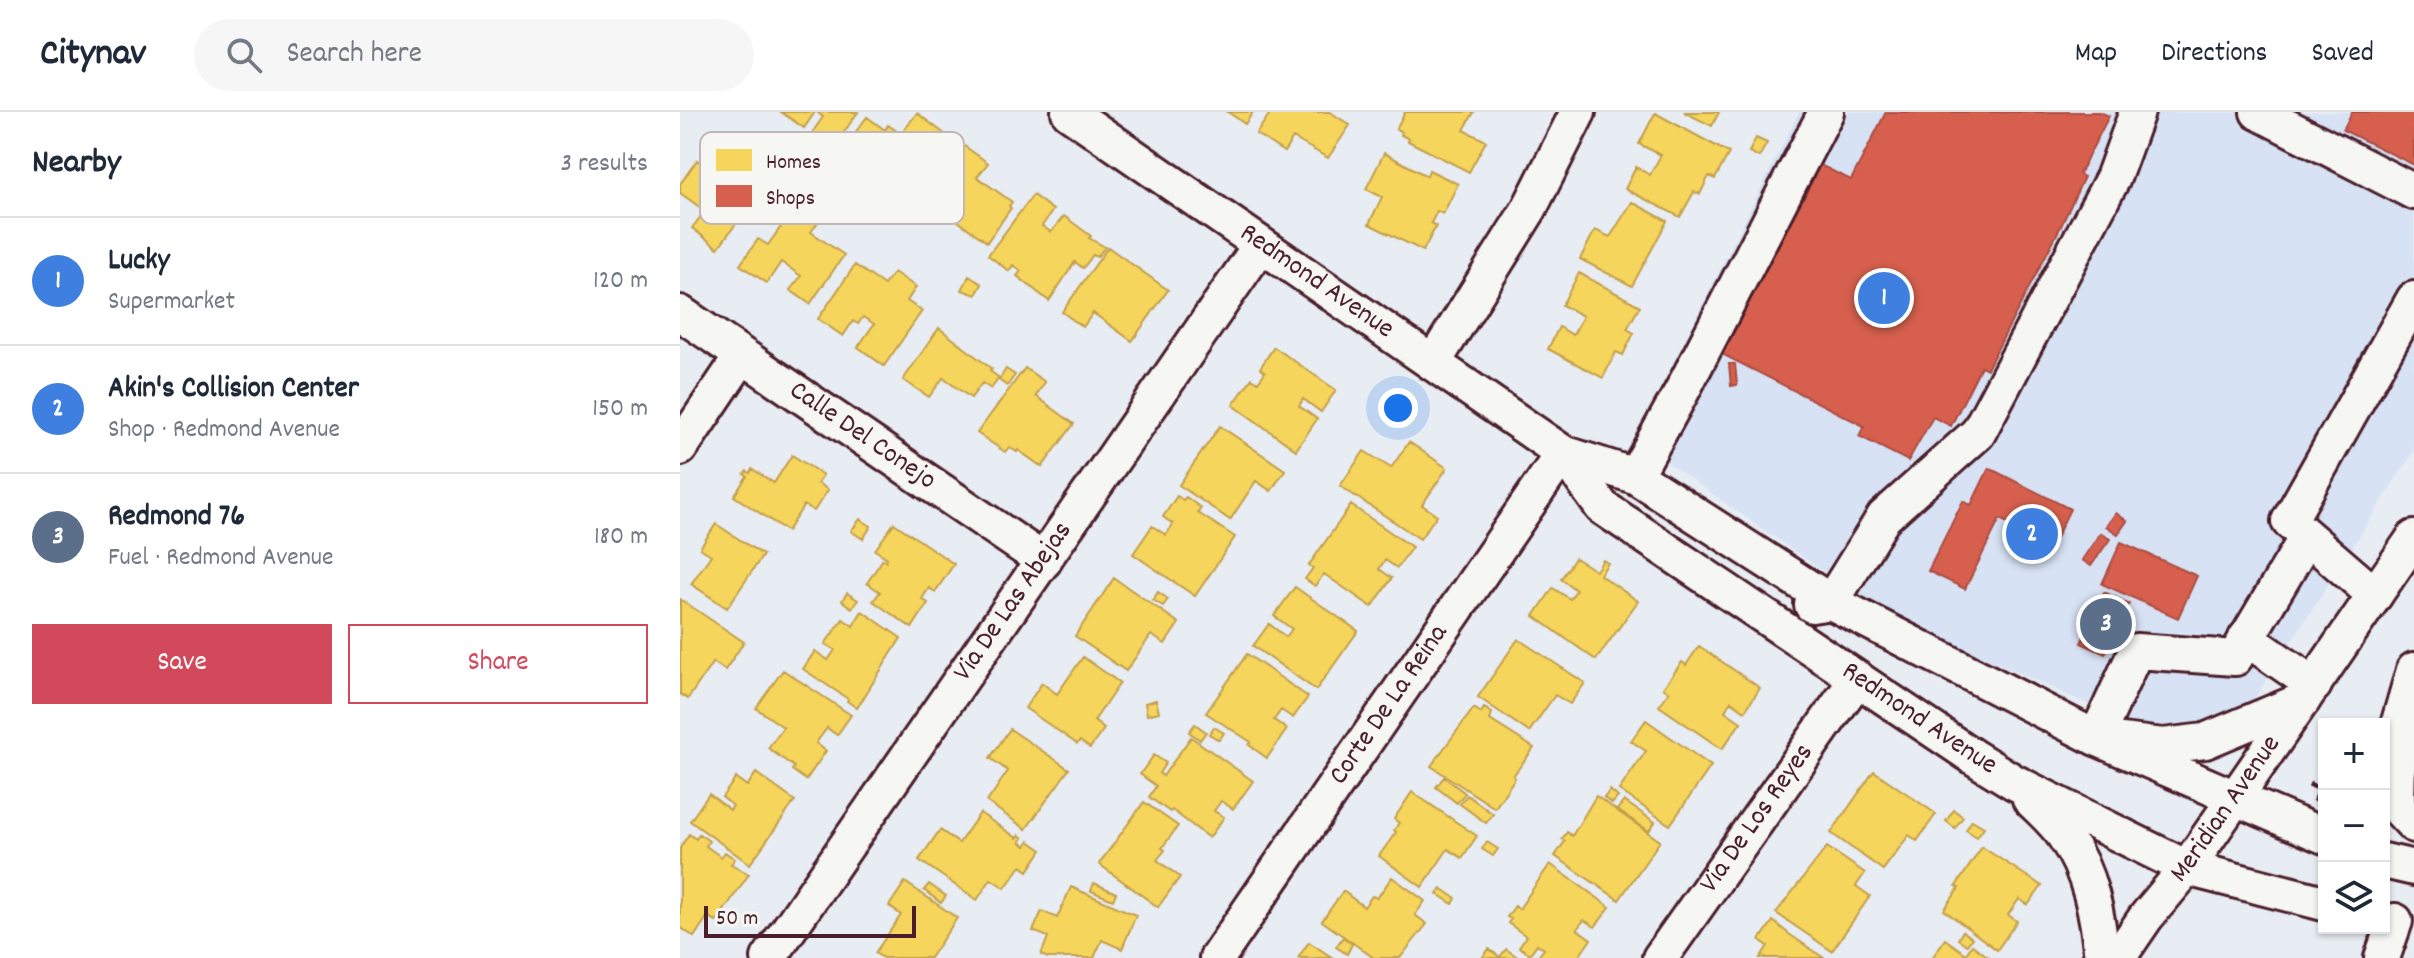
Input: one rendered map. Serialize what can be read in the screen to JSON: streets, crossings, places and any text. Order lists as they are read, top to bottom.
{
  "streets": {
    "street": [
      "Redmond Avenue",
      "Calle Del Conejo",
      "Via De Las Abejas",
      "Corte De La Reina",
      "Meridian Avenue",
      "Via De Los Reyes"
    ]
  },
  "crossings": [
    ["Redmond Avenue", "Via De Las Abejas"],
    ["Redmond Avenue", "Corte De La Reina"],
    ["Redmond Avenue", "Meridian Avenue"],
    ["Redmond Avenue", "Via De Los Reyes"],
    ["Calle Del Conejo", "Via De Las Abejas"]
  ],
  "legend": ["Homes", "Shops"],
  "scale_bar": "50 m",
  "page": {
    "header": "Citynav",
    "search": "Search here",
    "nav": ["Map", "Directions", "Saved"],
    "heading": ["Nearby", "3 results"],
    "list": [
      {
        "mark": "1",
        "name": "Lucky",
        "note": "Supermarket",
        "value": "120 m"
      },
      {
        "mark": "2",
        "name": "Akin's Collision Center",
        "note": "Shop · Redmond Avenue",
        "value": "150 m"
      },
      {
        "mark": "3",
        "name": "Redmond 76",
        "note": "Fuel · Redmond Avenue",
        "value": "180 m"
      }
    ],
    "pins": ["1", "2", "3"],
    "buttons": ["Save", "Share"],
    "map_buttons": ["+", "−"],
    "scale": "50 m"
  }
}
